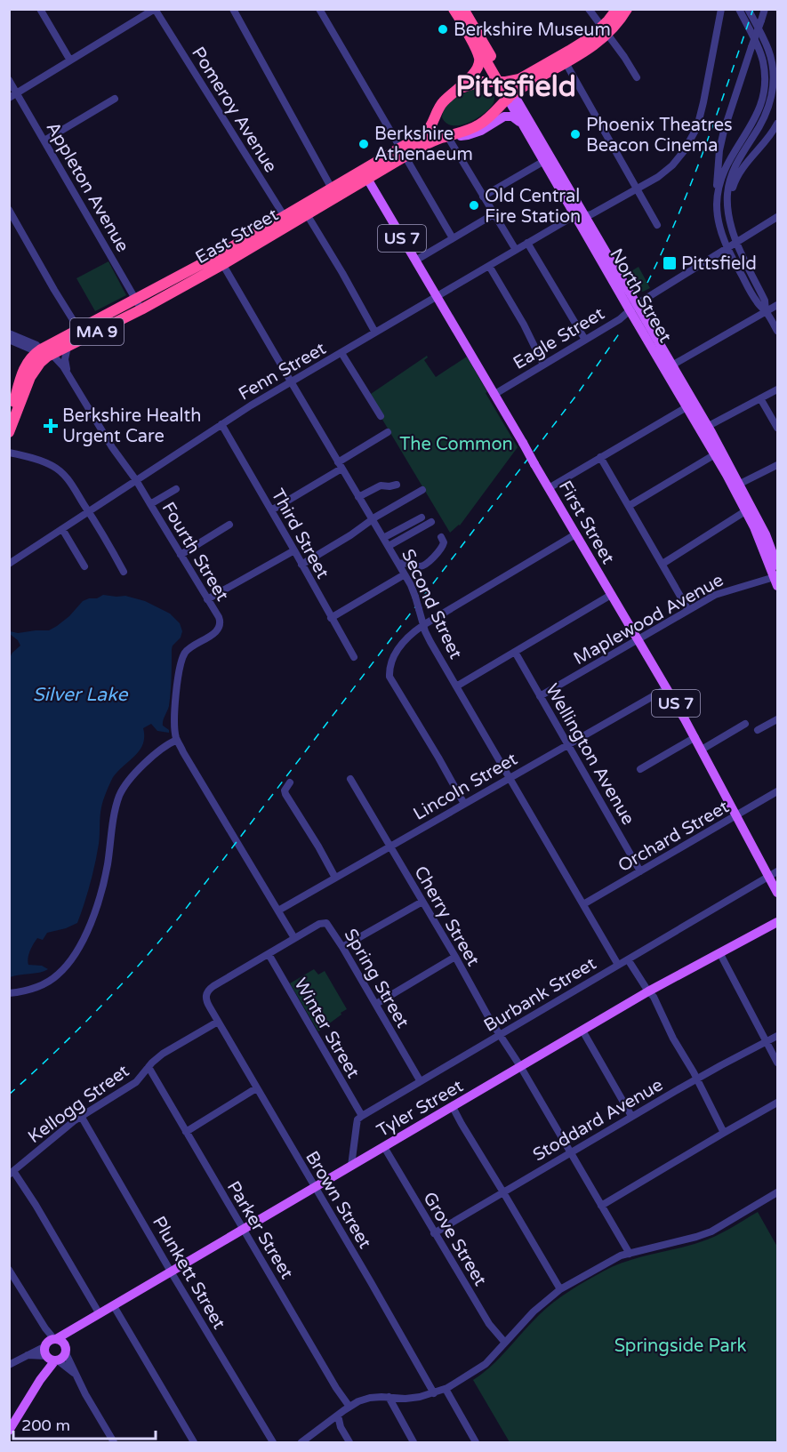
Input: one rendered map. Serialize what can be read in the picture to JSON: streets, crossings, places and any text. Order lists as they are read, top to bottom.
{
  "streets": {
    "highway": ["East Street", "MA 9"],
    "main road": [
      "US 7",
      "North Street",
      "First Street",
      "Tyler Street"
    ],
    "street": [
      "Pomeroy Avenue",
      "Appleton Avenue",
      "Eagle Street",
      "Fenn Street",
      "Third Street",
      "Fourth Street",
      "Second Street",
      "Maplewood Avenue",
      "Wellington Avenue",
      "Lincoln Street",
      "Orchard Street",
      "Cherry Street",
      "Spring Street",
      "Burbank Street",
      "Winter Street",
      "Kellogg Street",
      "Stoddard Avenue",
      "Brown Street",
      "Parker Street",
      "Grove Street",
      "Plunkett Street"
    ]
  },
  "crossings": [
    ["Pomeroy Avenue", "East Street"],
    ["Appleton Avenue", "East Street"],
    ["East Street", "North Street"],
    ["East Street", "First Street"],
    ["East Street", "Fourth Street"],
    ["East Street", "Second Street"],
    ["North Street", "Eagle Street"],
    ["North Street", "Fenn Street"],
    ["North Street", "Maplewood Avenue"],
    ["Eagle Street", "First Street"],
    ["Fenn Street", "First Street"],
    ["Fenn Street", "Third Street"],
    ["Fenn Street", "Fourth Street"],
    ["Fenn Street", "Second Street"],
    ["First Street", "Maplewood Avenue"],
    ["First Street", "Lincoln Street"],
    ["First Street", "Orchard Street"],
    ["First Street", "Burbank Street"],
    ["Fourth Street", "Lincoln Street"],
    ["Fourth Street", "Spring Street"],
    ["Second Street", "Lincoln Street"],
    ["Second Street", "Orchard Street"],
    ["Second Street", "Burbank Street"],
    ["Maplewood Avenue", "Wellington Avenue"],
    ["Wellington Avenue", "Lincoln Street"],
    ["Wellington Avenue", "Orchard Street"],
    ["Lincoln Street", "Cherry Street"],
    ["Cherry Street", "Burbank Street"],
    ["Cherry Street", "Tyler Street"],
    ["Cherry Street", "Stoddard Avenue"],
    ["Spring Street", "Burbank Street"],
    ["Burbank Street", "Winter Street"],
    ["Winter Street", "Brown Street"],
    ["Kellogg Street", "Brown Street"],
    ["Kellogg Street", "Parker Street"],
    ["Kellogg Street", "Plunkett Street"],
    ["Tyler Street", "Brown Street"],
    ["Tyler Street", "Parker Street"],
    ["Tyler Street", "Grove Street"],
    ["Tyler Street", "Plunkett Street"],
    ["Stoddard Avenue", "Grove Street"]
  ],
  "districts": ["Pittsfield"],
  "water": ["Silver Lake"],
  "parks": ["The Common", "Springside Park"],
  "places": {
    "other": [
      "Berkshire Museum",
      "Phoenix Theatres Beacon Cinema",
      "Berkshire Athenaeum",
      "Old Central Fire Station"
    ],
    "transit": ["Pittsfield"],
    "health": ["Berkshire Health Urgent Care"]
  },
  "scale_bar": "200 m"
}
